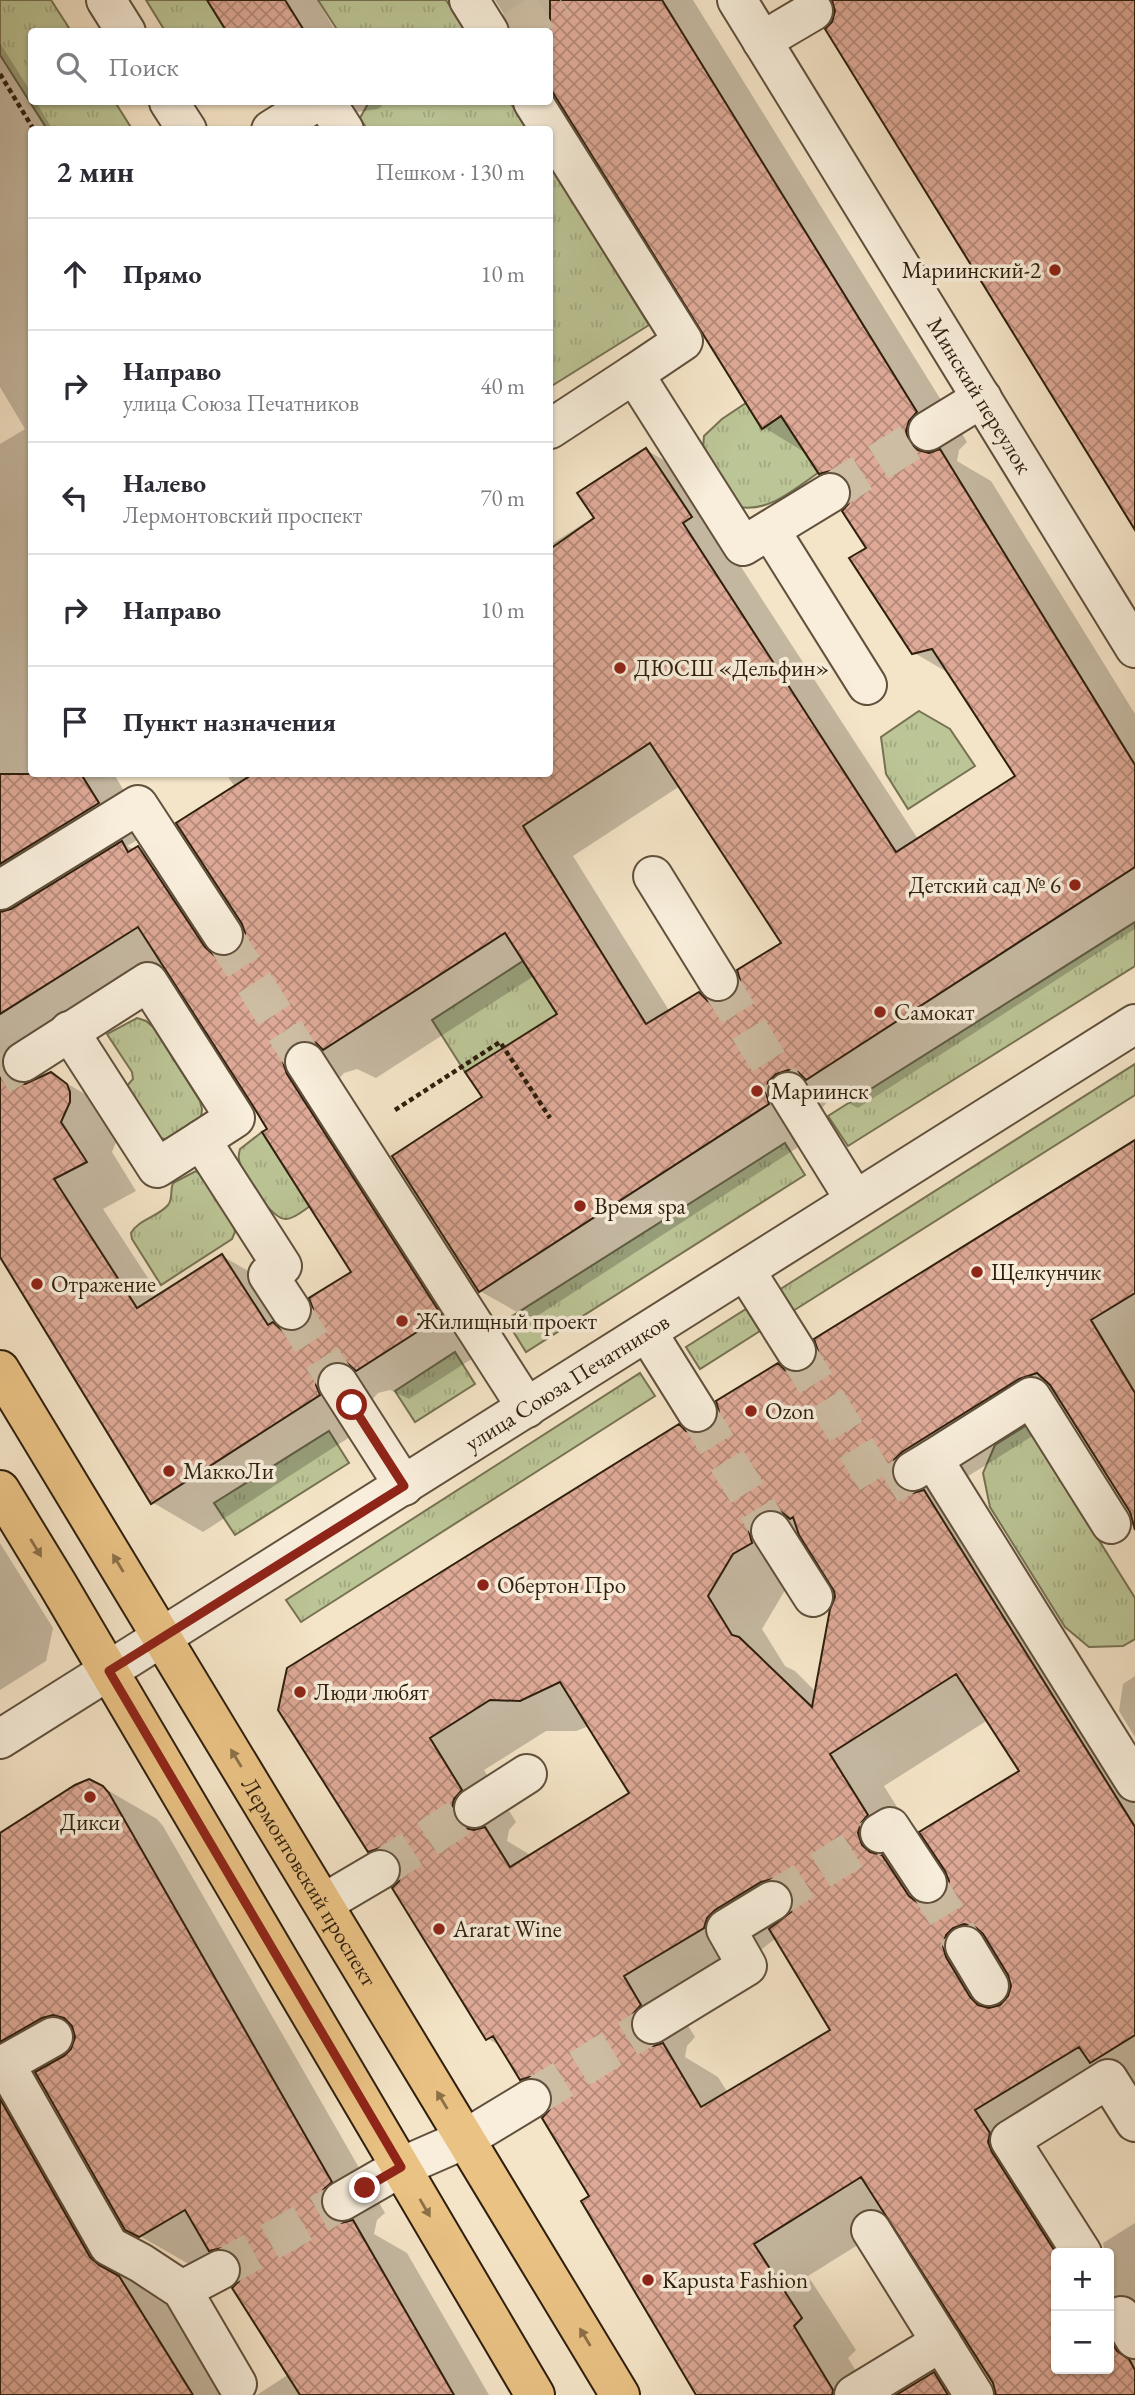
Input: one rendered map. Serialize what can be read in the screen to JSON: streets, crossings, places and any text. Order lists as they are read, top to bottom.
{
  "streets": {
    "main road": ["Лермонтовский проспект"],
    "street": ["Минский переулок", "улица Союза Печатников"]
  },
  "crossings": [
    ["улица Союза Печатников", "Лермонтовский проспект"]
  ],
  "places": [
    "Мариинский-2",
    "ДЮСШ «Дельфин»",
    "Детский сад № 6",
    "Самокат",
    "Мариинск",
    "Время spa",
    "Щелкунчик",
    "Отражение",
    "Жилищный проект",
    "Ozon",
    "МаккоЛи",
    "Обертон Про",
    "Люди любят",
    "Дикси",
    "Ararat Wine",
    "Kapusta Fashion"
  ],
  "page": {
    "search": "Поиск",
    "heading": ["2 мин", "Пешком · 130 m"],
    "list": [
      ["Прямо", "10 m"],
      ["Направо", "улица Союза Печатников", "40 m"],
      ["Налево", "Лермонтовский проспект", "70 m"],
      ["Направо", "10 m"],
      "Пункт назначения"
    ],
    "map_buttons": ["+", "−"]
  }
}
